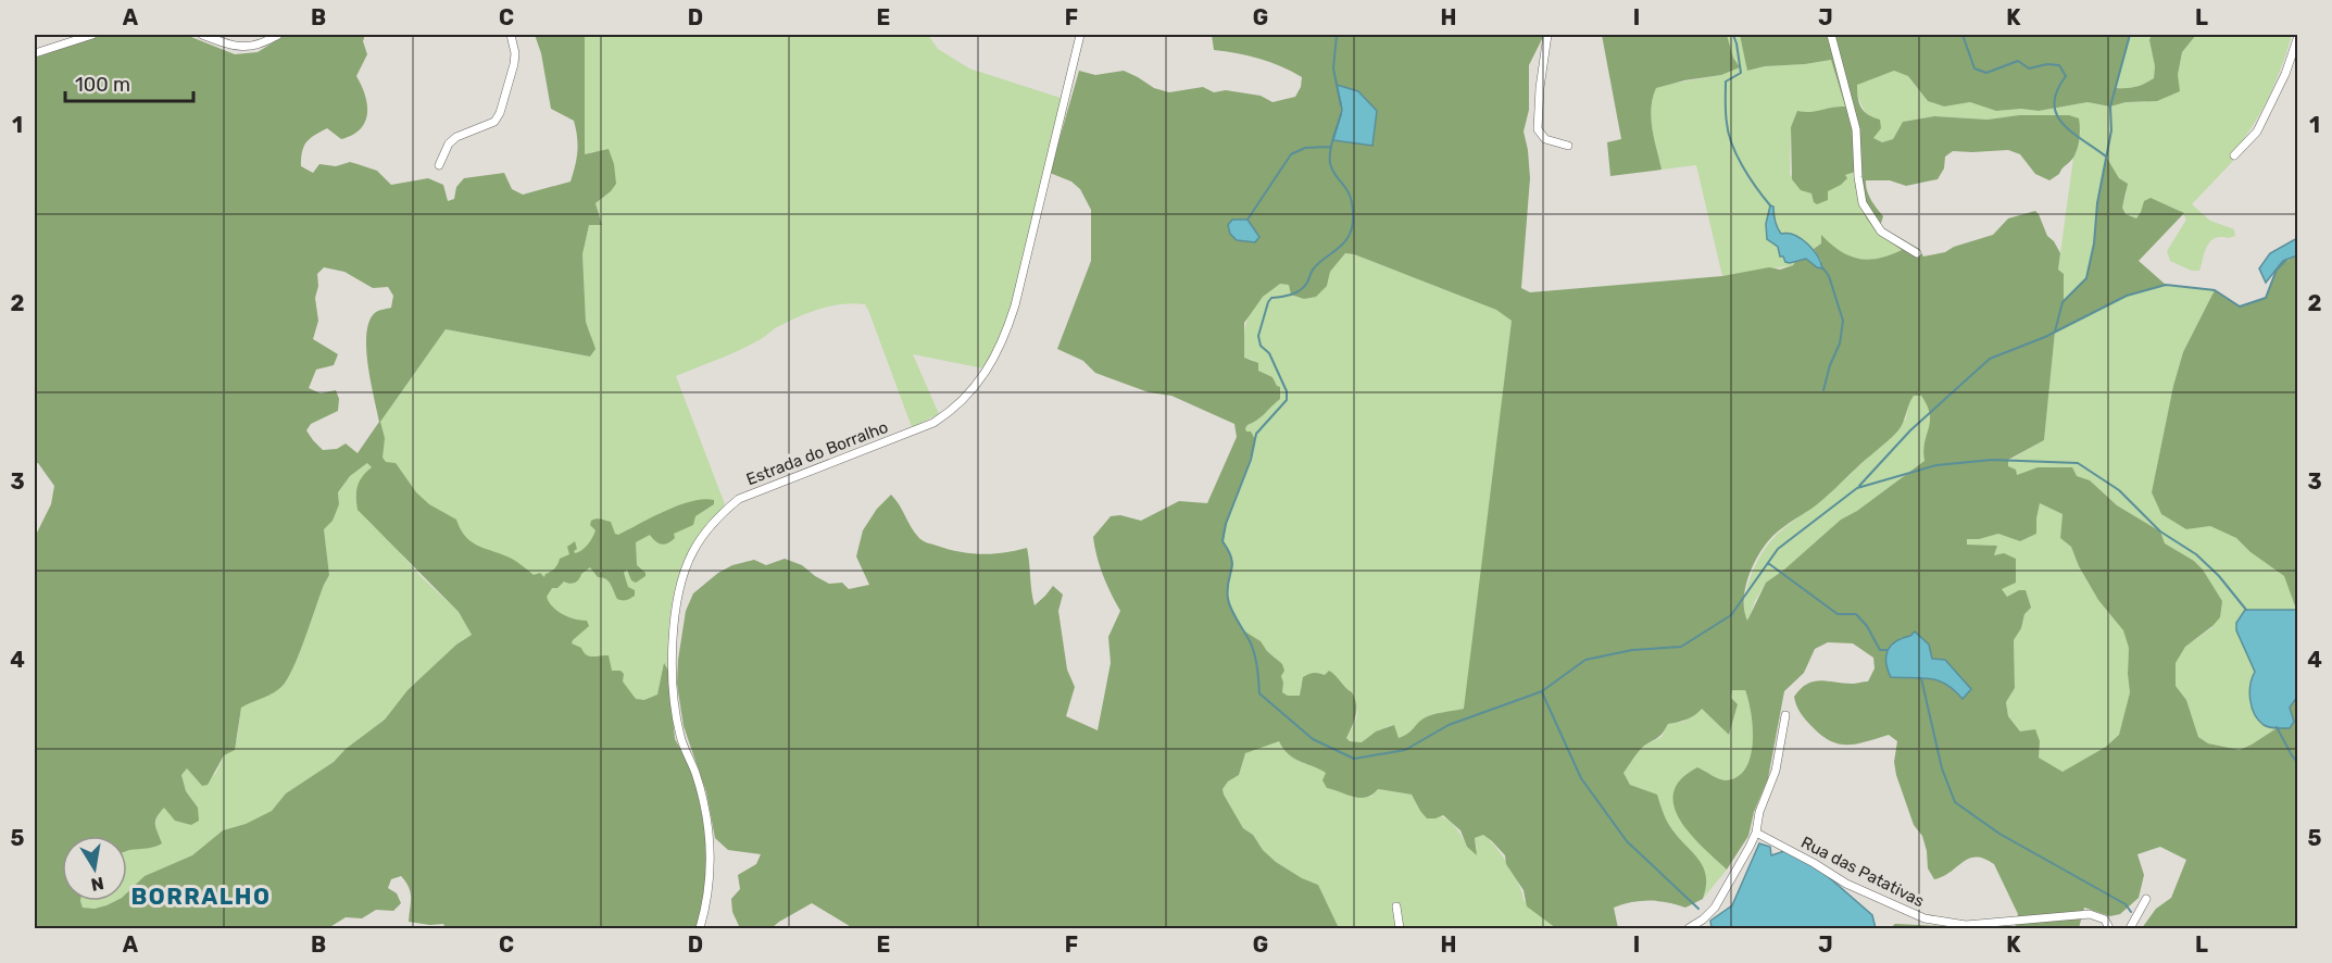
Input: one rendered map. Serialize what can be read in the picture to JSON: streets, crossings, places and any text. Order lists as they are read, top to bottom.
{
  "streets": {
    "street": ["Estrada do Borralho", "Rua das Patativas"]
  },
  "districts": ["BORRALHO"],
  "scale_bar": "100 m",
  "north": "bottom",
  "grid": {
    "columns": [
      "A",
      "B",
      "C",
      "D",
      "E",
      "F",
      "G",
      "H",
      "I",
      "J",
      "K",
      "L"
    ],
    "rows": [
      "1",
      "2",
      "3",
      "4",
      "5"
    ]
  }
}
